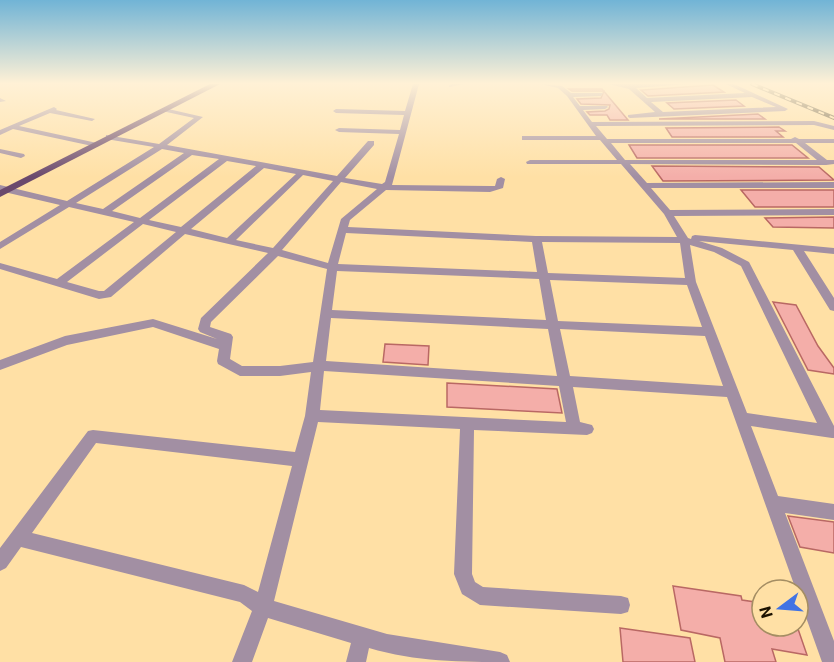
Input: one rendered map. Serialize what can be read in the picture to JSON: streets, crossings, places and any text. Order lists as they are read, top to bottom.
{
  "north": "left"
}
